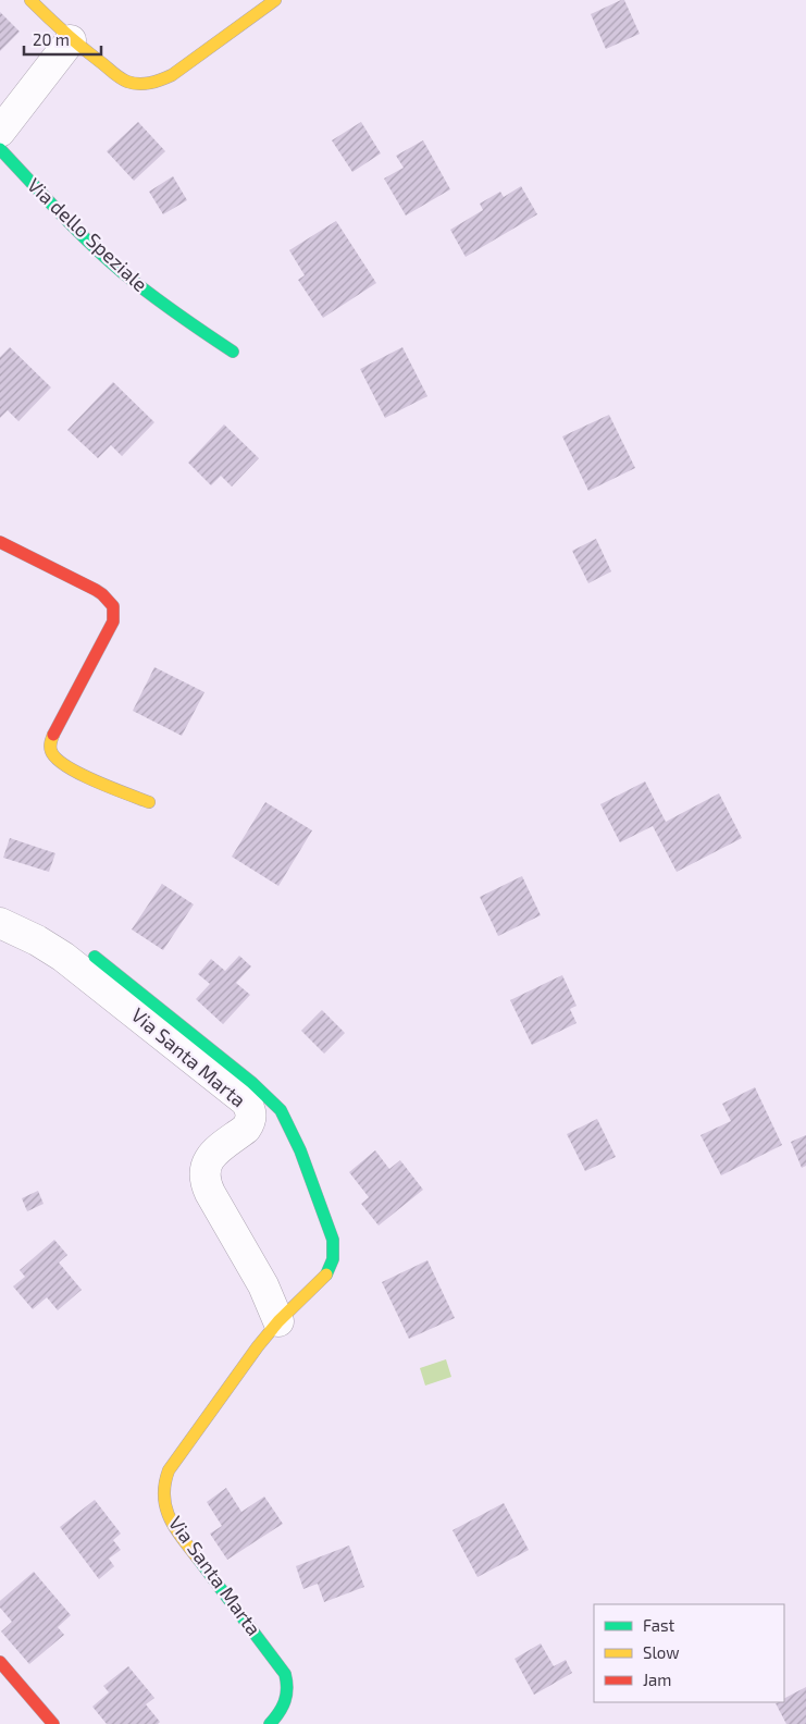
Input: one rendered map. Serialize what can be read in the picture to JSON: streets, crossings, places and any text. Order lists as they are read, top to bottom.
{
  "streets": {
    "street": ["Via dello Speziale", "Via Santa Marta"]
  },
  "legend": ["Fast", "Slow", "Jam"],
  "scale_bar": "20 m"
}
